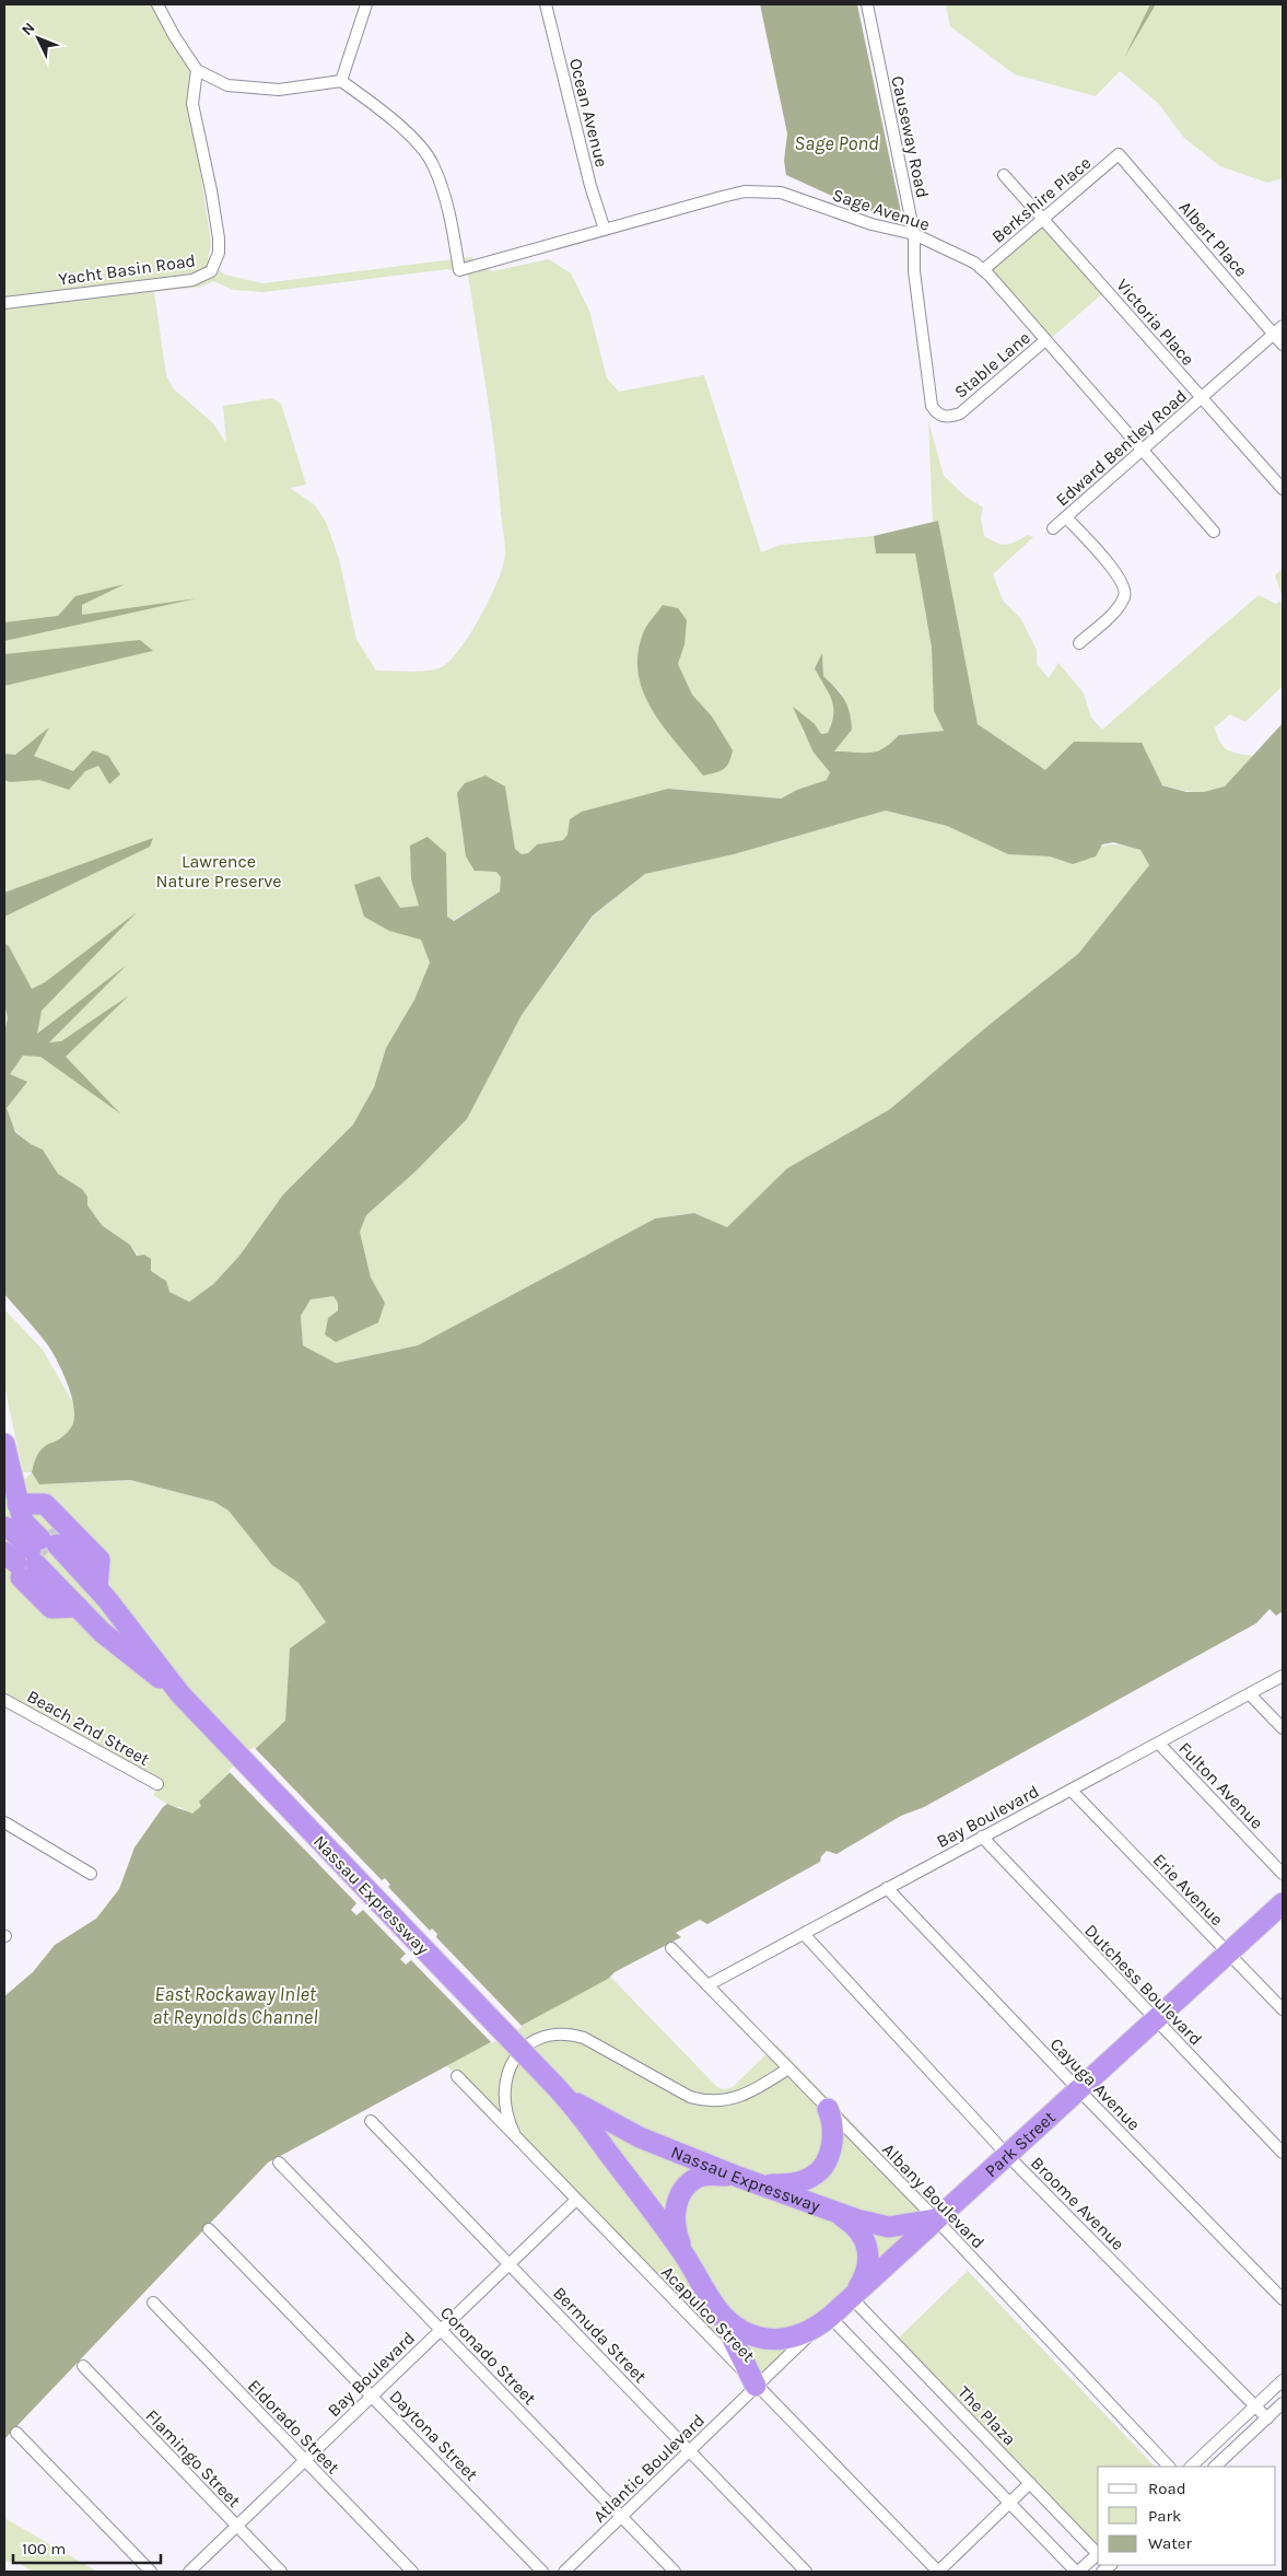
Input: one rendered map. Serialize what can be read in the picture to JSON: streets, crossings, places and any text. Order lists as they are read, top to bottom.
{
  "streets": {
    "highway": ["Nassau Expressway", "Park Street"],
    "street": [
      "Ocean Avenue",
      "Causeway Road",
      "Berkshire Place",
      "Sage Avenue",
      "Albert Place",
      "Yacht Basin Road",
      "Victoria Place",
      "Stable Lane",
      "Edward Bentley Road",
      "Beach 2nd Street",
      "Fulton Avenue",
      "Bay Boulevard",
      "Erie Avenue",
      "Dutchess Boulevard",
      "Cayuga Avenue",
      "Albany Boulevard",
      "Broome Avenue",
      "Acapulco Street",
      "Bermuda Street",
      "Coronado Street",
      "The Plaza",
      "Eldorado Street",
      "Daytona Street",
      "Flamingo Street",
      "Atlantic Boulevard"
    ]
  },
  "crossings": [
    ["Ocean Avenue", "Sage Avenue"],
    ["Causeway Road", "Sage Avenue"],
    ["Causeway Road", "Stable Lane"],
    ["Berkshire Place", "Sage Avenue"],
    ["Berkshire Place", "Albert Place"],
    ["Berkshire Place", "Victoria Place"],
    ["Sage Avenue", "Stable Lane"],
    ["Sage Avenue", "Edward Bentley Road"],
    ["Albert Place", "Edward Bentley Road"],
    ["Victoria Place", "Edward Bentley Road"],
    ["Fulton Avenue", "Bay Boulevard"],
    ["Bay Boulevard", "Erie Avenue"],
    ["Bay Boulevard", "Dutchess Boulevard"],
    ["Bay Boulevard", "Cayuga Avenue"],
    ["Bay Boulevard", "Albany Boulevard"],
    ["Bay Boulevard", "Broome Avenue"],
    ["Bay Boulevard", "Acapulco Street"],
    ["Bay Boulevard", "Bermuda Street"],
    ["Bay Boulevard", "Coronado Street"],
    ["Bay Boulevard", "Eldorado Street"],
    ["Bay Boulevard", "Daytona Street"],
    ["Bay Boulevard", "Flamingo Street"],
    ["Erie Avenue", "Park Street"],
    ["Nassau Expressway", "Park Street"],
    ["Nassau Expressway", "Albany Boulevard"],
    ["Nassau Expressway", "The Plaza"],
    ["Dutchess Boulevard", "Park Street"],
    ["Cayuga Avenue", "Park Street"],
    ["Park Street", "Albany Boulevard"],
    ["Park Street", "Broome Avenue"],
    ["Park Street", "Acapulco Street"],
    ["Park Street", "The Plaza"],
    ["Park Street", "Atlantic Boulevard"],
    ["Acapulco Street", "Atlantic Boulevard"],
    ["Bermuda Street", "Atlantic Boulevard"],
    ["Coronado Street", "Atlantic Boulevard"]
  ],
  "water": ["Sage Pond", "East Rockaway Inlet at Reynolds Channel"],
  "parks": ["Lawrence Nature Preserve"],
  "legend": ["Road", "Park", "Water"],
  "scale_bar": "100 m",
  "north": "top left"
}
